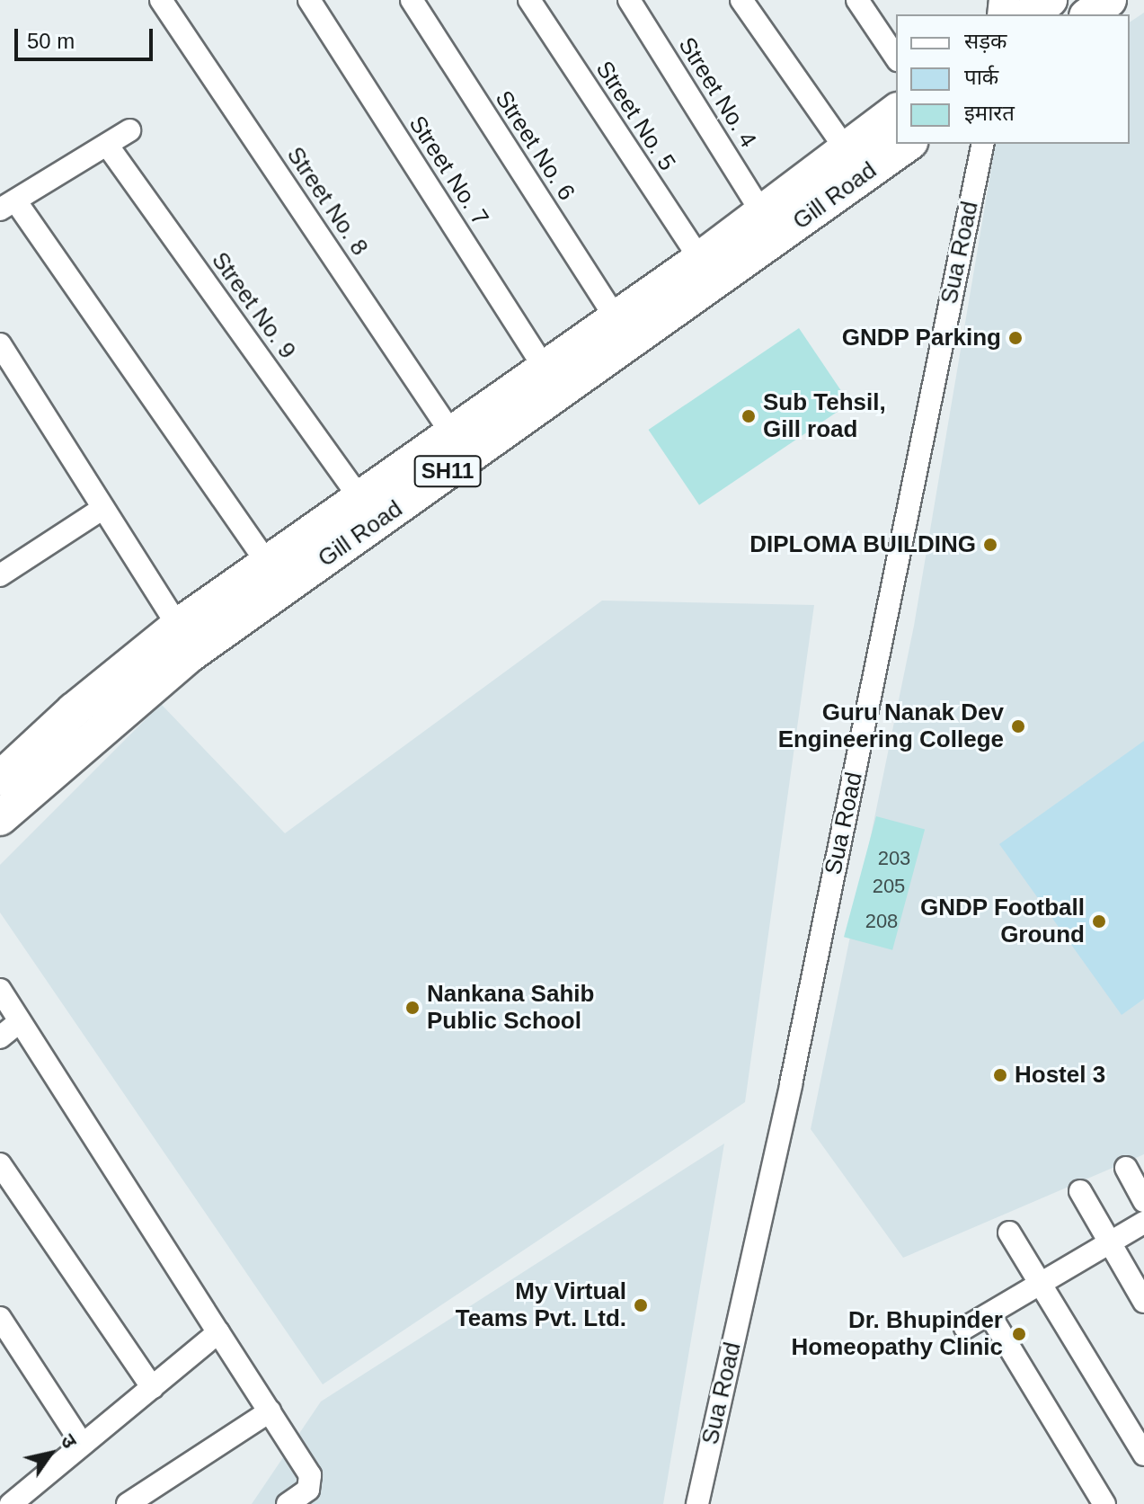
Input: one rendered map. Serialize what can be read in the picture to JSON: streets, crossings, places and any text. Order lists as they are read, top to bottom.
{
  "streets": {
    "main road": ["Gill Road", "SH11"],
    "street": [
      "Street No. 4",
      "Street No. 5",
      "Street No. 6",
      "Street No. 7",
      "Street No. 8",
      "Sua Road",
      "Street No. 9"
    ]
  },
  "crossings": [
    ["Street No. 4", "Gill Road"],
    ["Street No. 5", "Gill Road"],
    ["Street No. 6", "Gill Road"],
    ["Street No. 7", "Gill Road"],
    ["Gill Road", "Street No. 8"],
    ["Gill Road", "Street No. 9"]
  ],
  "places": [
    "GNDP Parking",
    "Sub Tehsil, Gill road",
    "DIPLOMA BUILDING",
    "Guru Nanak Dev Engineering College",
    "GNDP Football Ground",
    "Nankana Sahib Public School",
    "Hostel 3",
    "My Virtual Teams Pvt. Ltd.",
    "Dr. Bhupinder Homeopathy Clinic"
  ],
  "house_numbers": ["203", "205", "208"],
  "legend": ["सड़क", "पार्क", "इमारत"],
  "scale_bar": "50 m",
  "north": "top right"
}
